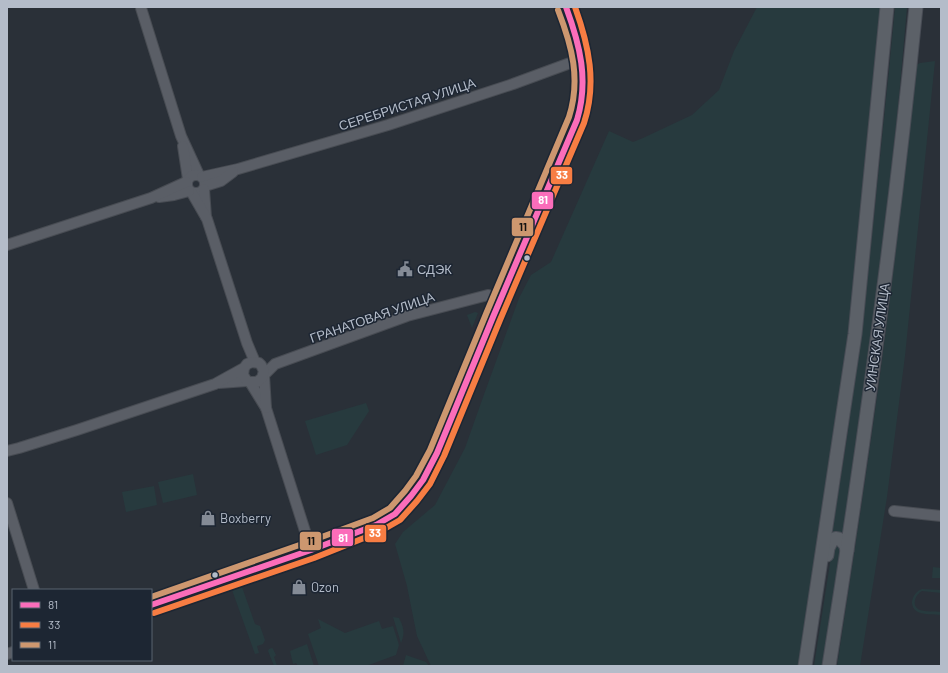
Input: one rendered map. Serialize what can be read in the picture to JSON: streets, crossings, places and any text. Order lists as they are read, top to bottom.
{
  "streets": {
    "main road": ["УИНСКАЯ УЛИЦА"],
    "street": ["СЕРЕБРИСТАЯ УЛИЦА", "ГРАНАТОВАЯ УЛИЦА"]
  },
  "places": {
    "public building": ["СДЭК"],
    "shop": ["Boxberry", "Ozon"]
  },
  "lines": ["transit line 81", "transit line 33", "transit line 11"],
  "legend": ["81", "33", "11"]
}
